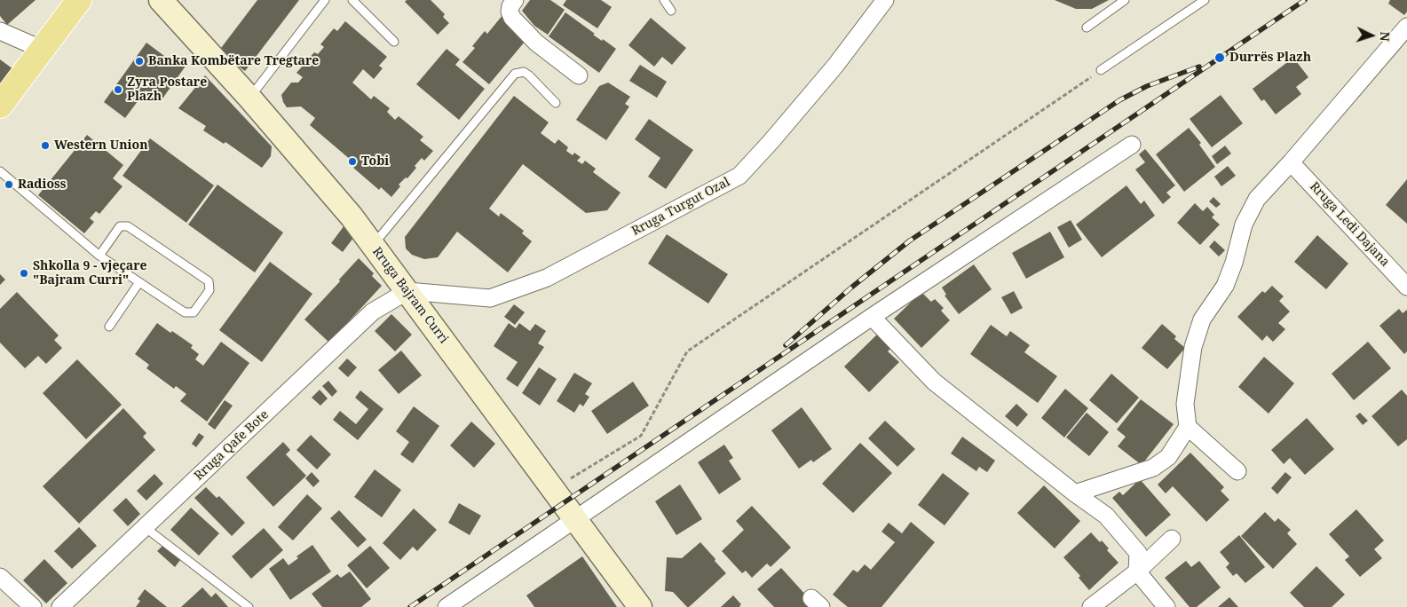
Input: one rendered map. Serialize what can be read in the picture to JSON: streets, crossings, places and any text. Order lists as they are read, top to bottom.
{
  "streets": {
    "main road": ["Rruga Bajram Curri"],
    "street": ["Rruga Turgut Ozal", "Rruga Ledi Dajana", "Rruga Qafe Bote"]
  },
  "crossings": [
    ["Rruga Turgut Ozal", "Rruga Bajram Curri"],
    ["Rruga Turgut Ozal", "Rruga Qafe Bote"],
    ["Rruga Bajram Curri", "Rruga Qafe Bote"]
  ],
  "places": [
    "Durrës Plazh",
    "Banka Kombëtare Tregtare",
    "Zyra Postare Plazh",
    "Western Union",
    "Tobi",
    "Radioss",
    "Shkolla 9 - vjeçare \"Bajram Curri\""
  ],
  "north": "right"
}
